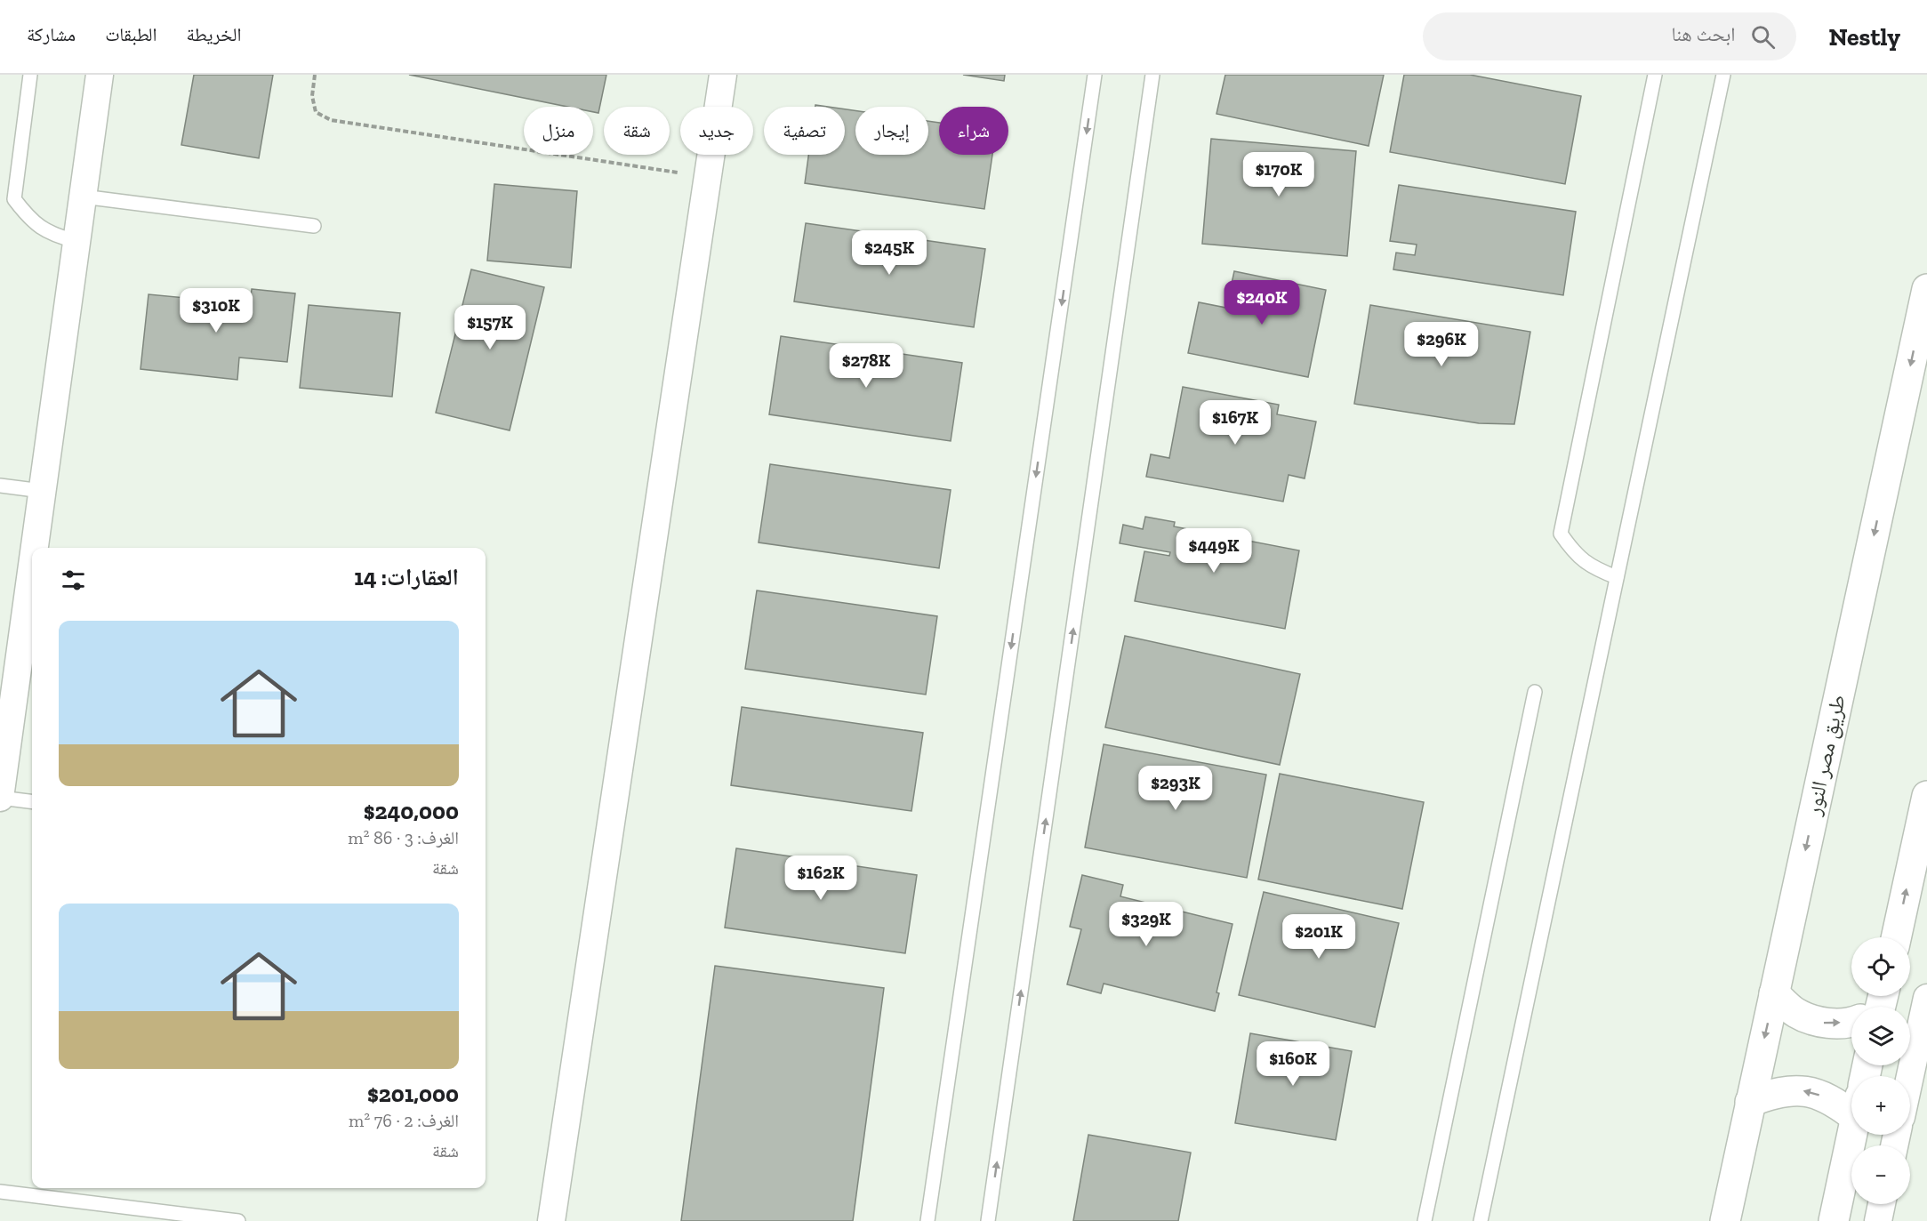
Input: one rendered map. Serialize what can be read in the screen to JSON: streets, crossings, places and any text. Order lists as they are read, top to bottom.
{
  "streets": {
    "street": ["طريق مصر النور"]
  },
  "one_way": ["طريق مصر النور"],
  "page": {
    "header": "Nestly",
    "search": "ابحث هنا",
    "nav": ["الخريطة", "الطبقات", "مشاركة"],
    "chip": [
      "شراء",
      "إيجار",
      "تصفية",
      "جديد",
      "شقة",
      "منزل"
    ],
    "price": [
      "$170K",
      "$245K",
      "$240K",
      "$310K",
      "$157K",
      "$296K",
      "$278K",
      "$167K",
      "$449K",
      "$293K",
      "$162K",
      "$329K",
      "$201K",
      "$160K"
    ],
    "heading": "العقارات: 14",
    "list": [
      {
        "name": "$240,000",
        "note": "الغرف: 3 · 86 m² · شقة"
      },
      {
        "name": "$201,000",
        "note": "الغرف: 2 · 76 m² · شقة"
      }
    ],
    "map_buttons": ["+", "−"]
  }
}
